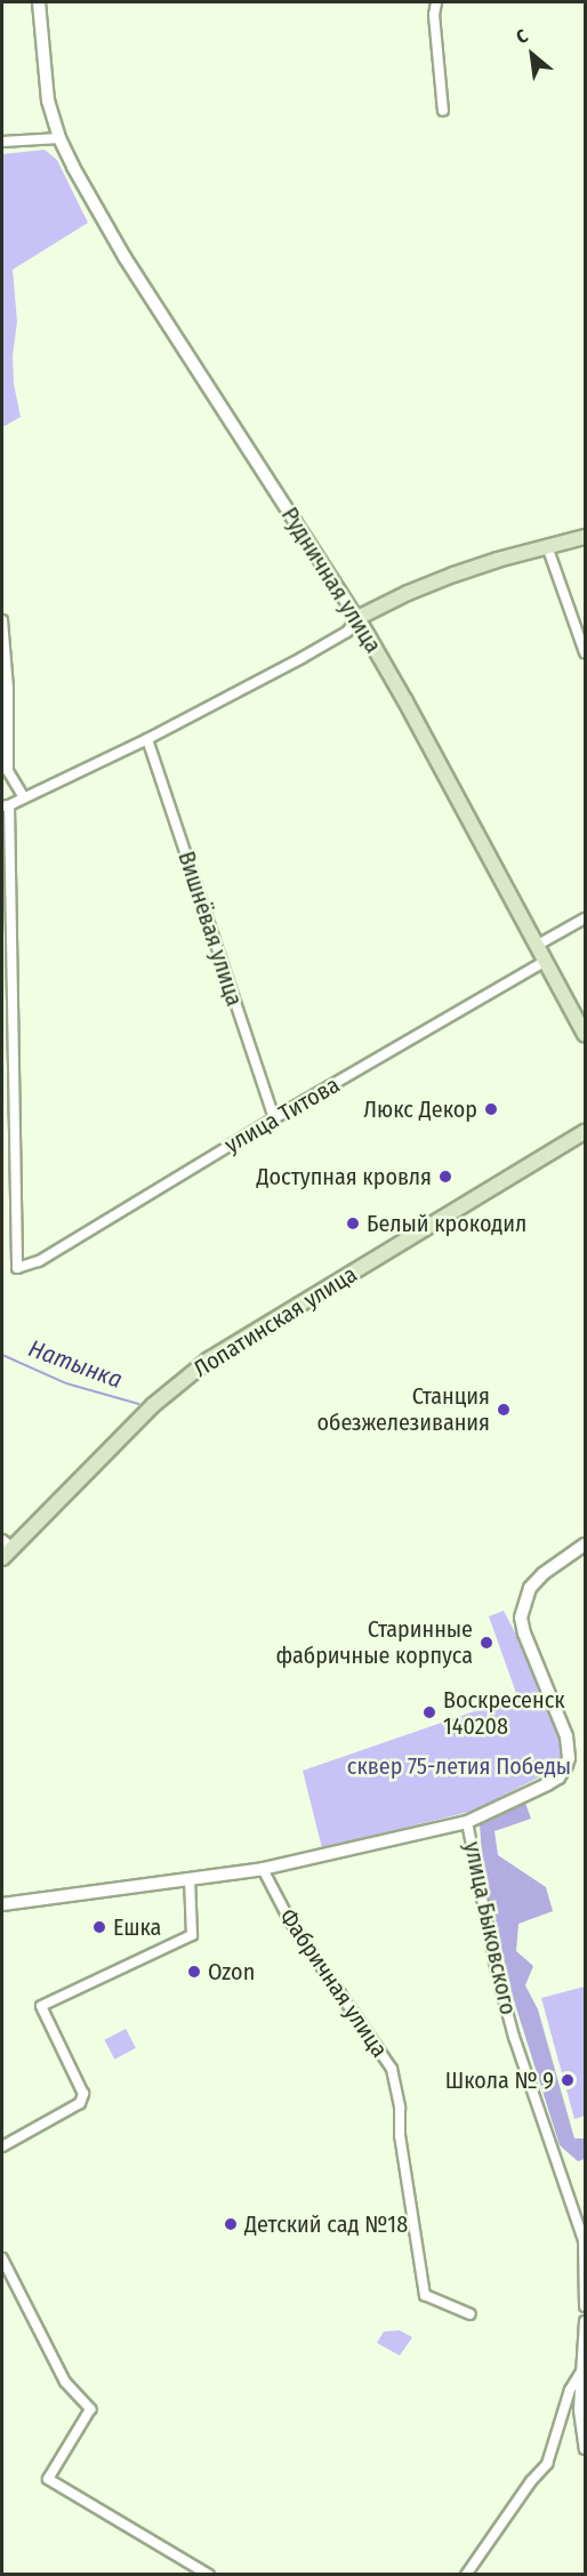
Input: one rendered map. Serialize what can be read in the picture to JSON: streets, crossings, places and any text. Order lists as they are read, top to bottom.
{
  "streets": {
    "main road": ["Рудничная улица", "Лопатинская улица"],
    "street": [
      "Вишнёвая улица",
      "улица Титова",
      "улица Быковского",
      "Фабричная улица"
    ]
  },
  "crossings": [
    ["Рудничная улица", "улица Титова"],
    ["Вишнёвая улица", "улица Титова"],
    ["улица Быковского", "Фабричная улица"]
  ],
  "water": ["Натынка"],
  "parks": ["сквер 75-летия Победы"],
  "places": [
    "Люкс Декор",
    "Доступная кровля",
    "Белый крокодил",
    "Станция обезжелезивания",
    "Старинные фабричные корпуса",
    "Воскресенск 140208",
    "Ешка",
    "Ozon",
    "Школа № 9",
    "Детский сад №18"
  ],
  "north": "top left"
}
